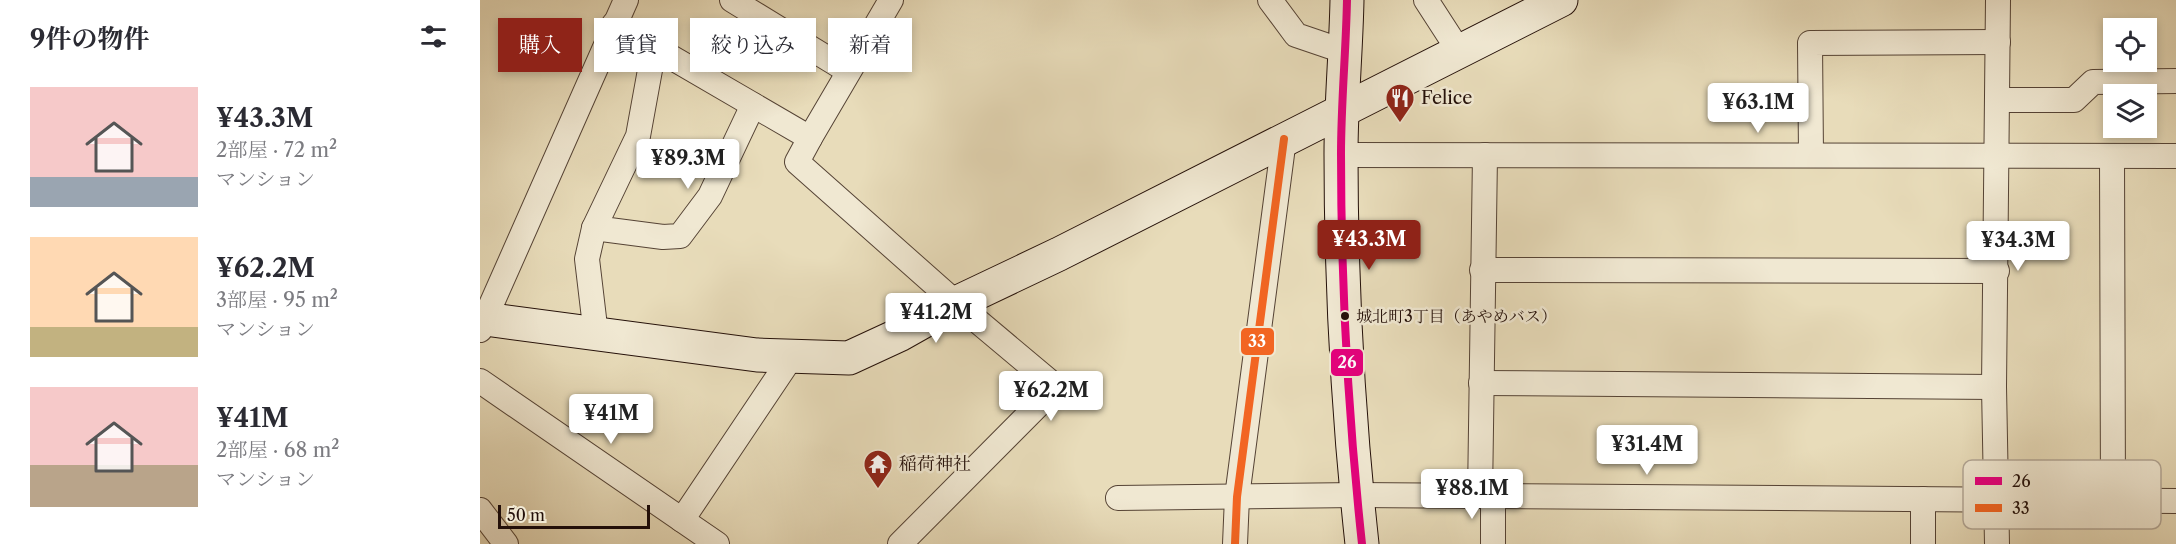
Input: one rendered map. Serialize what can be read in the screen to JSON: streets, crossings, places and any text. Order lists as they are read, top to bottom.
{
  "places": {
    "restaurant": ["Felice"],
    "other": ["城北町3丁目（あやめバス）"],
    "temple": ["稲荷神社"]
  },
  "lines": ["transit line 26", "transit line 33"],
  "legend": ["26", "33"],
  "scale_bar": "50 m",
  "page": {
    "heading": "9件の物件",
    "chip": [
      "購入",
      "賃貸",
      "絞り込み",
      "新着"
    ],
    "list": [
      {
        "name": "¥43.3M",
        "note": "2部屋 · 72 m² · マンション"
      },
      {
        "name": "¥62.2M",
        "note": "3部屋 · 95 m² · マンション"
      },
      {
        "name": "¥41M",
        "note": "2部屋 · 68 m² · マンション"
      }
    ],
    "price": [
      "¥63.1M",
      "¥89.3M",
      "¥43.3M",
      "¥34.3M",
      "¥41.2M",
      "¥62.2M",
      "¥41M",
      "¥31.4M",
      "¥88.1M"
    ],
    "scale": "50 m"
  }
}
